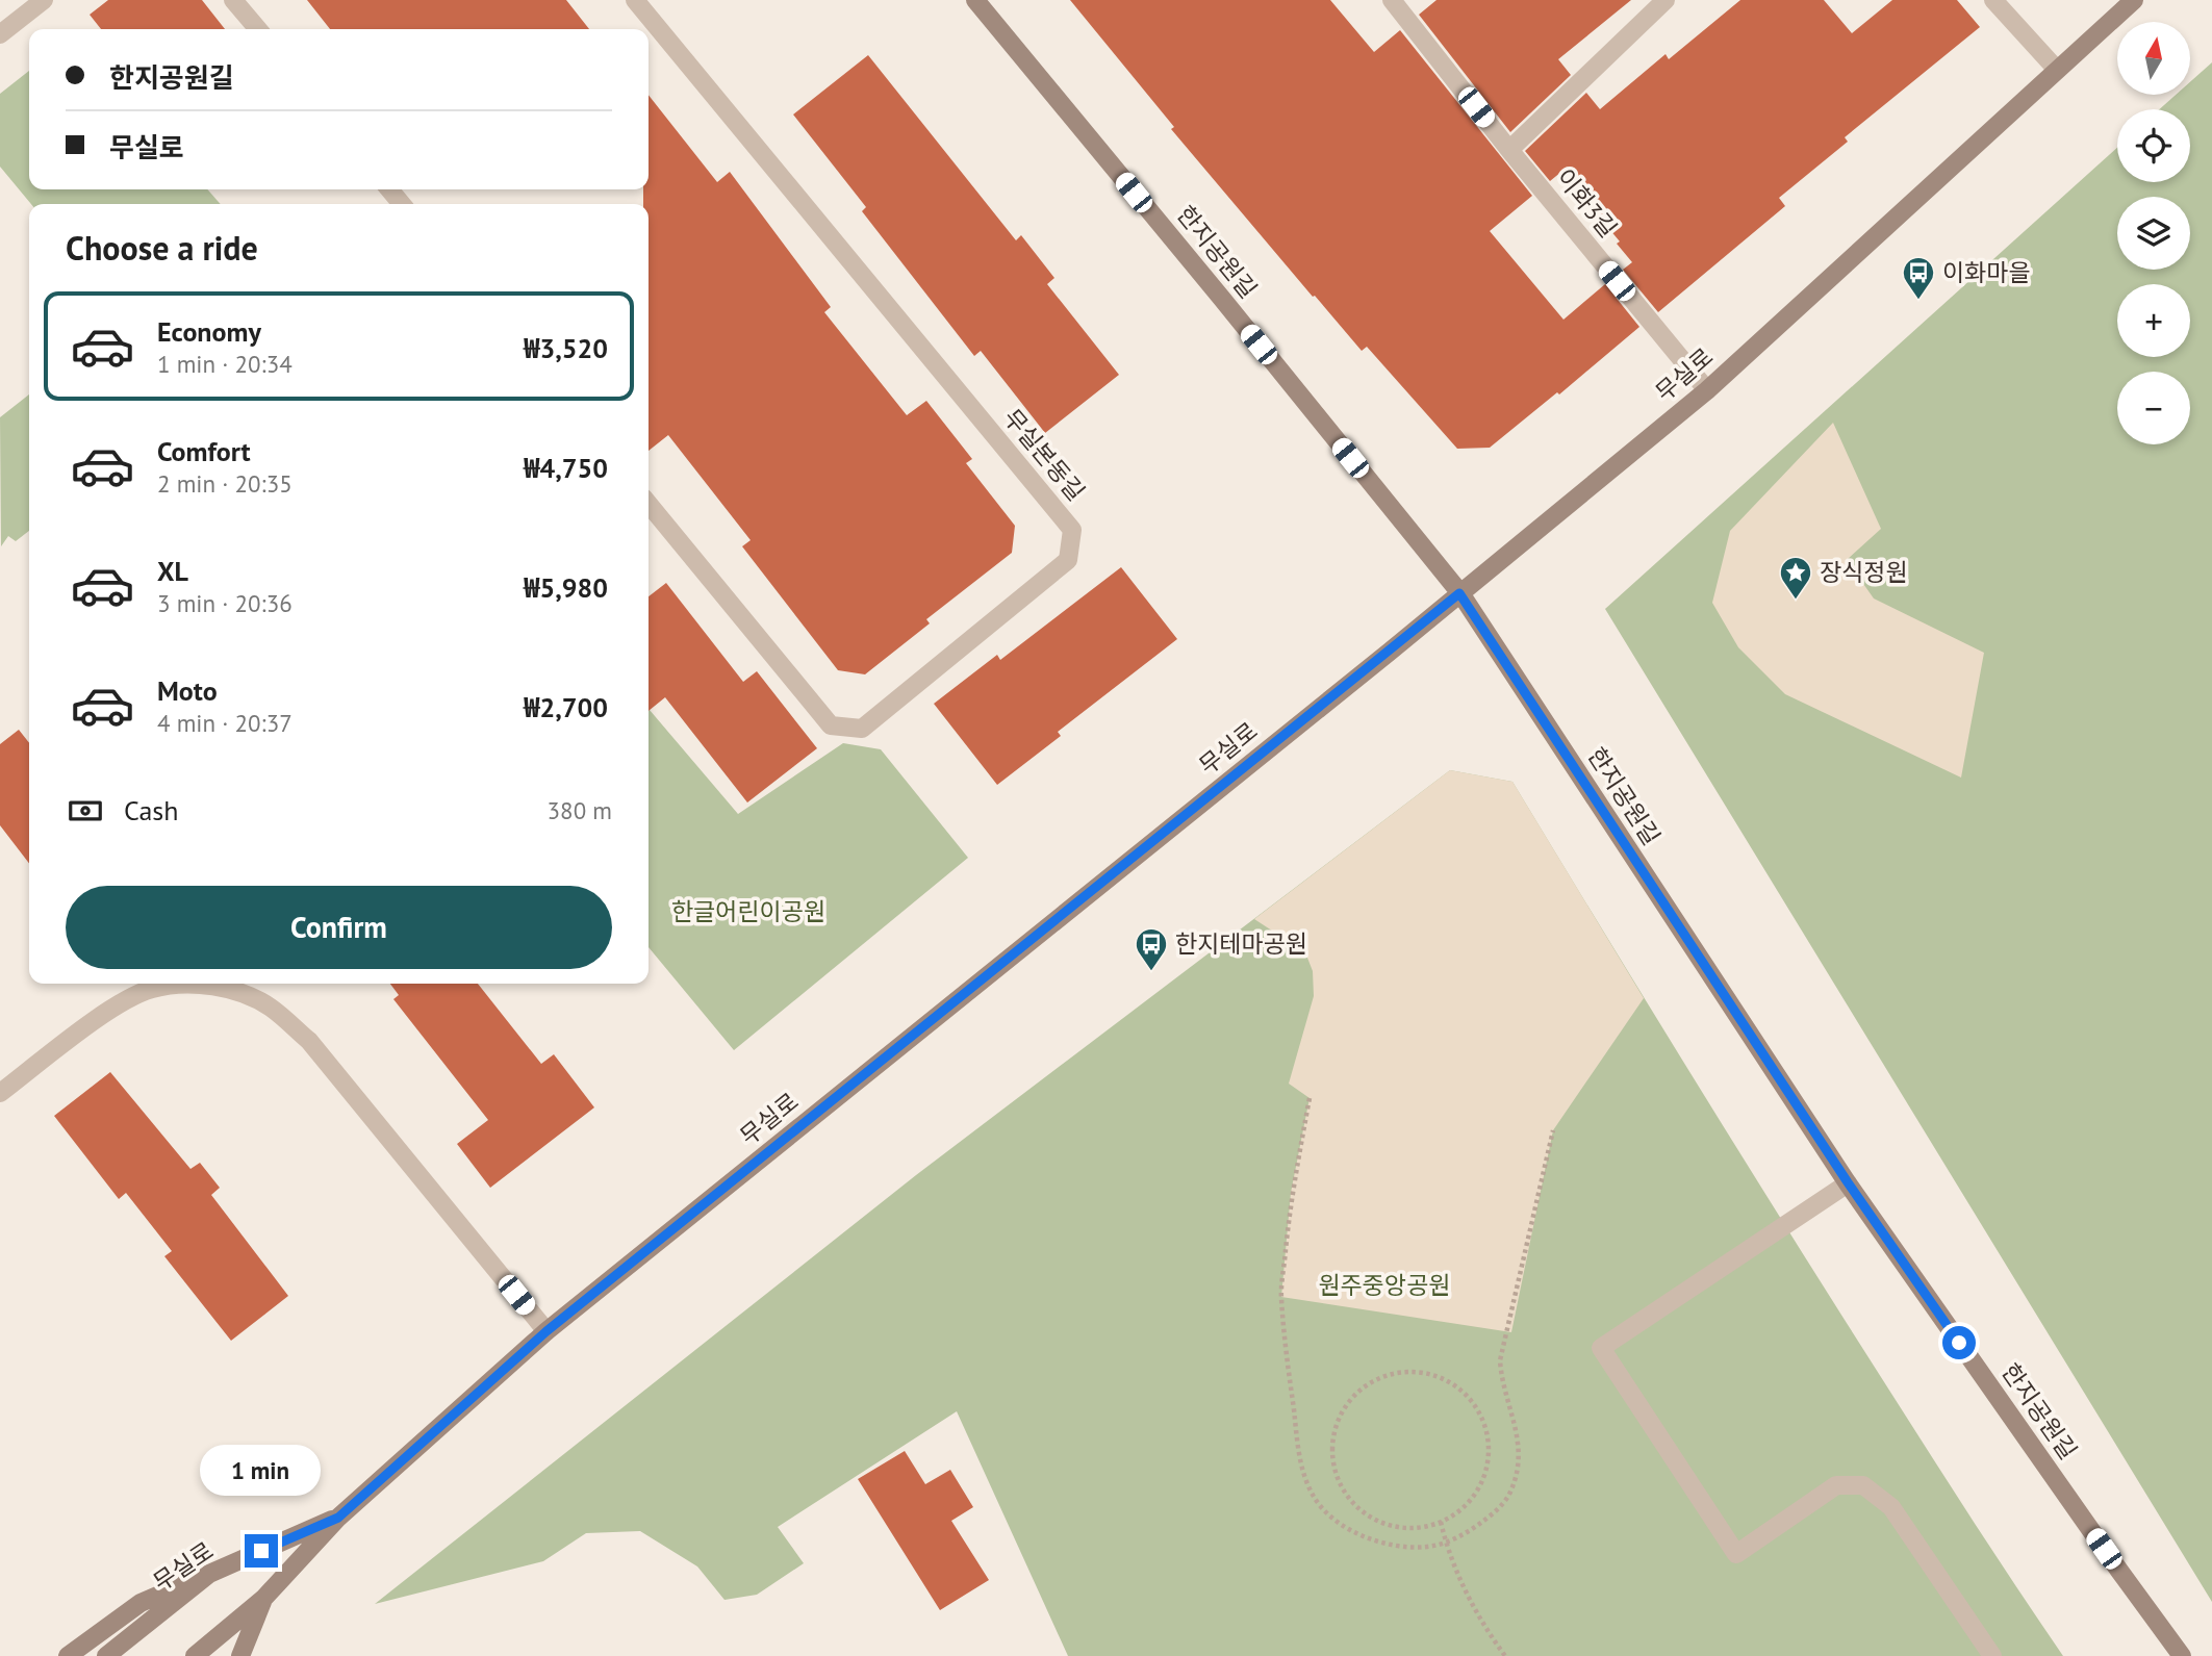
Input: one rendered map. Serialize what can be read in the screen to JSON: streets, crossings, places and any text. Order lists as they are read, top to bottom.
{
  "streets": {
    "street": [
      "이화3길",
      "한지공원길",
      "무실로",
      "무실본동길"
    ]
  },
  "crossings": [
    ["이화3길", "무실로"],
    ["한지공원길", "무실로"]
  ],
  "parks": ["한글어린이공원", "원주중앙공원"],
  "places": {
    "bus stop": ["이화마을", "한지테마공원"],
    "place": ["장식정원"]
  },
  "north": "top",
  "page": {
    "map_buttons": ["+", "−"],
    "banner": ["한지공원길", "무실로"],
    "heading": "Choose a ride",
    "list": [
      {
        "name": "Economy",
        "note": "1 min · 20:34",
        "value": "₩3,520"
      },
      {
        "name": "Comfort",
        "note": "2 min · 20:35",
        "value": "₩4,750"
      },
      {
        "name": "XL",
        "note": "3 min · 20:36",
        "value": "₩5,980"
      },
      {
        "name": "Moto",
        "note": "4 min · 20:37",
        "value": "₩2,700"
      }
    ],
    "pay": ["Cash", "380 m"],
    "buttons": "Confirm",
    "bubble": "1 min"
  }
}
